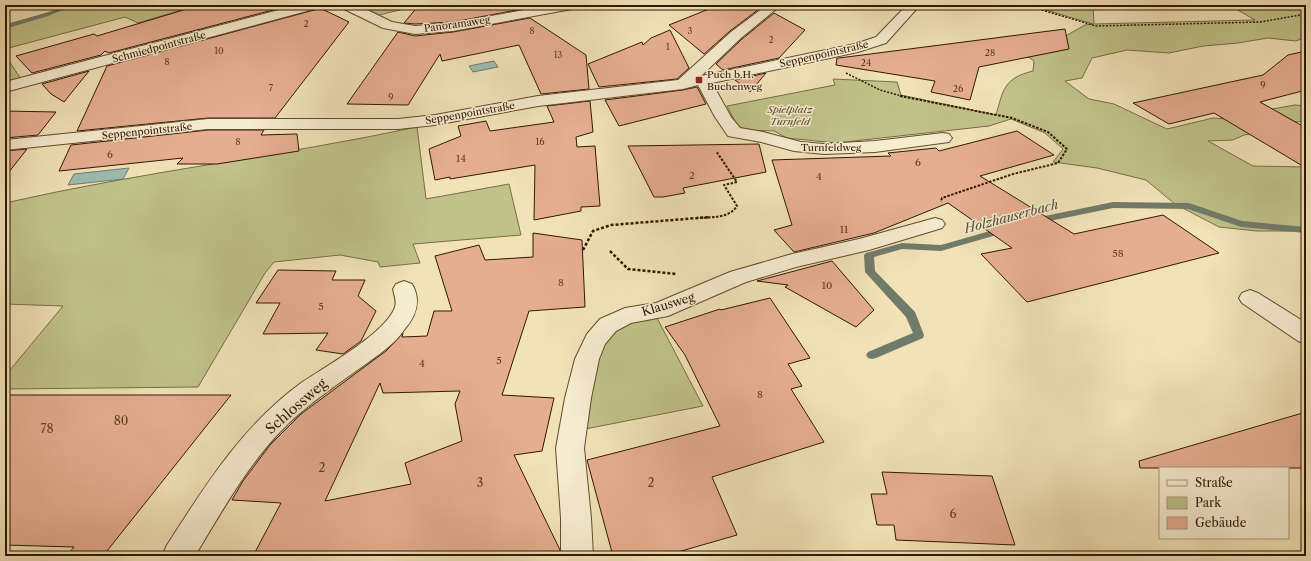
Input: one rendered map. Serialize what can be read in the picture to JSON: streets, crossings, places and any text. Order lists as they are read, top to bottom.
{
  "streets": {
    "street": [
      "Panoramaweg",
      "Schmiedpointstraße",
      "Seppenpointstraße",
      "Turnfeldweg",
      "Klausweg",
      "Schlossweg"
    ]
  },
  "crossings": [
    ["Seppenpointstraße", "Turnfeldweg"]
  ],
  "water": ["Holzhauserbach"],
  "parks": ["Spielplatz Turnfeld"],
  "places": {
    "transit": ["Puch b.H. Buchenweg"]
  },
  "house_numbers": [
    "2",
    "8",
    "3",
    "2",
    "1",
    "10",
    "28",
    "13",
    "8",
    "24",
    "9",
    "7",
    "26",
    "9",
    "8",
    "16",
    "6",
    "14",
    "6",
    "2",
    "4",
    "11",
    "58",
    "8",
    "10",
    "5",
    "5",
    "4",
    "8",
    "80",
    "78",
    "2",
    "3",
    "2",
    "6"
  ],
  "legend": ["Straße", "Park", "Gebäude"]
}
